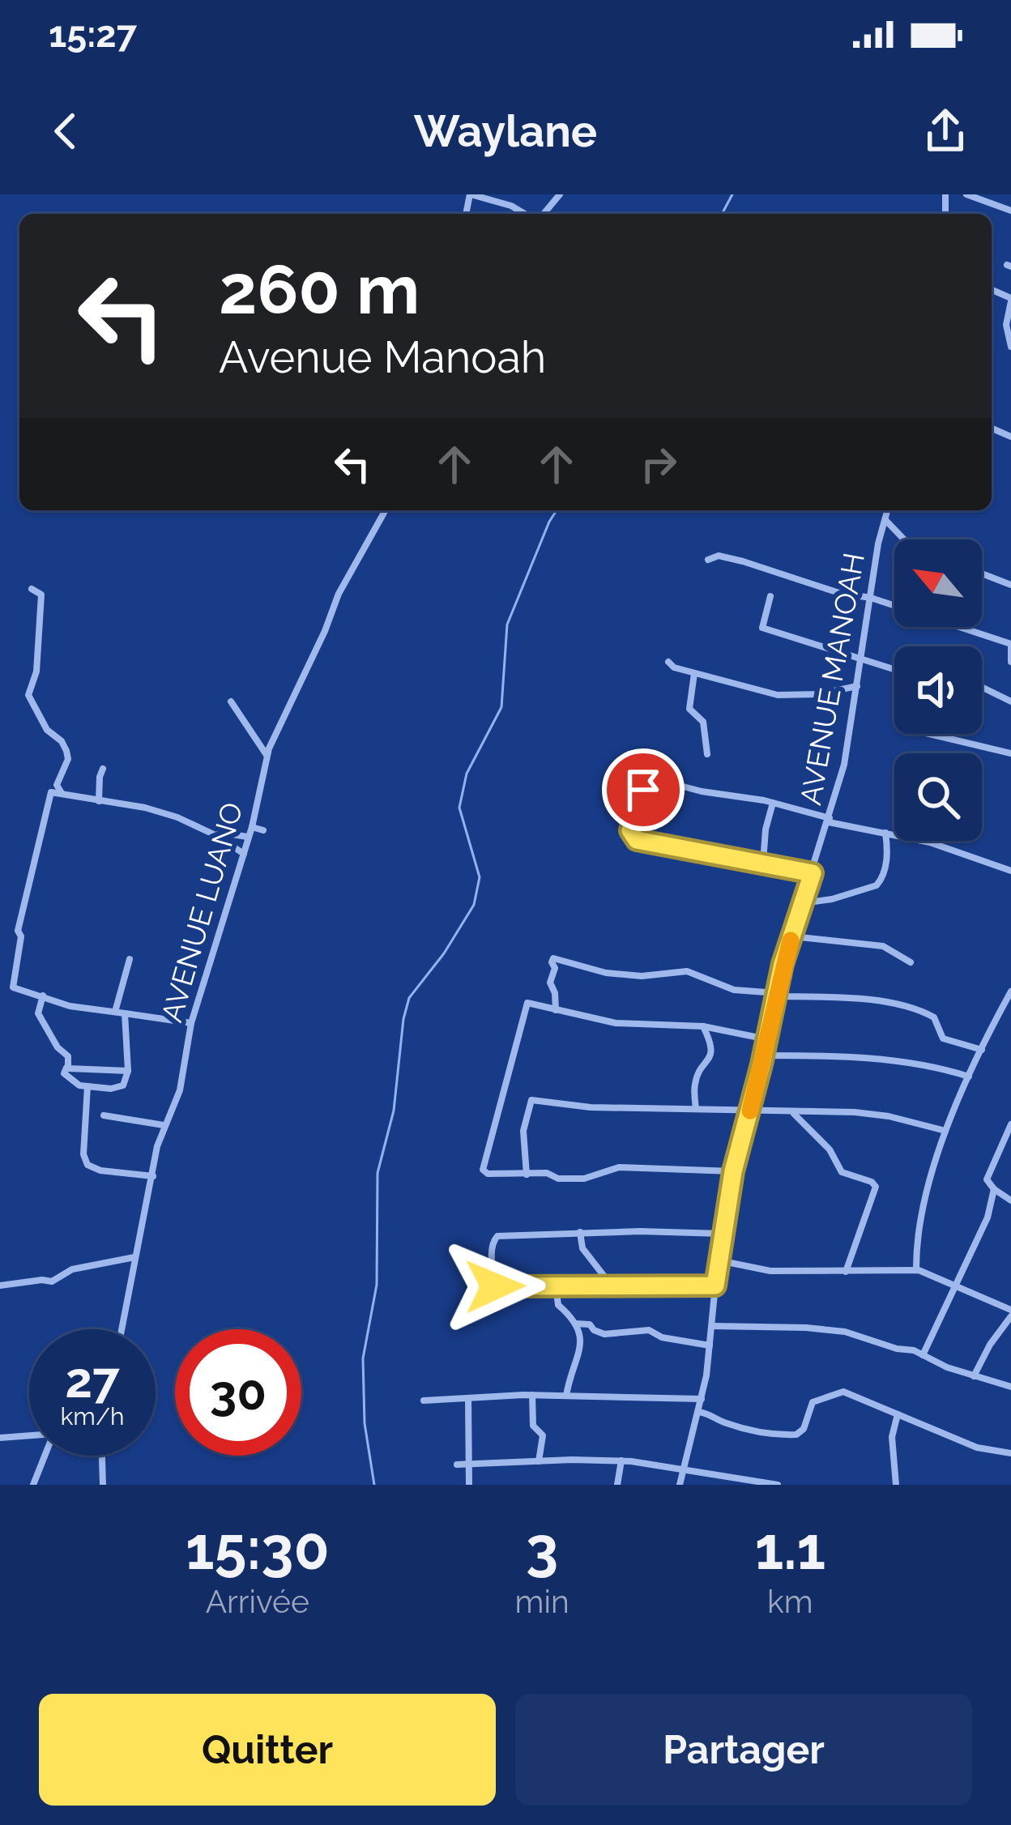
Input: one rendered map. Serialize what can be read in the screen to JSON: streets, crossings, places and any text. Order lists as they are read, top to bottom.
{
  "streets": {
    "street": ["AVENUE MANOAH", "AVENUE LUANO"]
  },
  "north": "top left",
  "page": {
    "status": "15:27",
    "header": "Waylane",
    "turn": ["260 m", "Avenue Manoah"],
    "speed": "27 km/h",
    "limit": "30",
    "eta": [
      "15:30",
      "Arrivée",
      "3",
      "min",
      "1.1",
      "km"
    ],
    "buttons": ["Quitter", "Partager"]
  }
}
